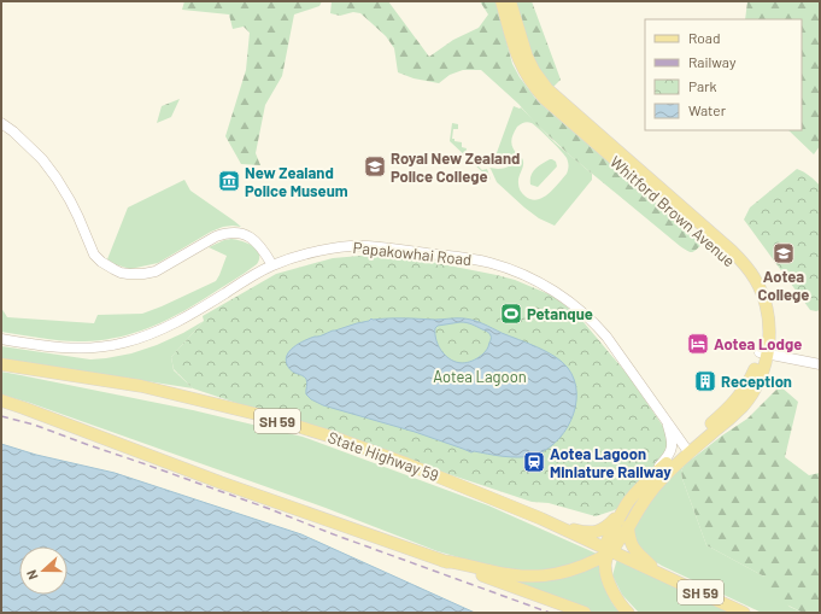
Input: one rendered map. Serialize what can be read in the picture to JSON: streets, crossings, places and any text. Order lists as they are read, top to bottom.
{
  "streets": {
    "main road": ["Whitford Brown Avenue", "SH 59", "State Highway 59"],
    "street": ["Papakowhai Road"]
  },
  "crossings": [
    ["Whitford Brown Avenue", "Papakowhai Road"],
    ["Whitford Brown Avenue", "State Highway 59"]
  ],
  "parks": ["Aotea Lagoon"],
  "places": {
    "school or university": ["Royal New Zealand Police College", "Aotea College"],
    "museum": ["New Zealand Police Museum"],
    "sports": ["Petanque"],
    "hotel": ["Aotea Lodge"],
    "building": ["Reception"],
    "station": ["Aotea Lagoon Miniature Railway"]
  },
  "legend": [
    "Road",
    "Railway",
    "Park",
    "Water"
  ],
  "north": "left"
}
